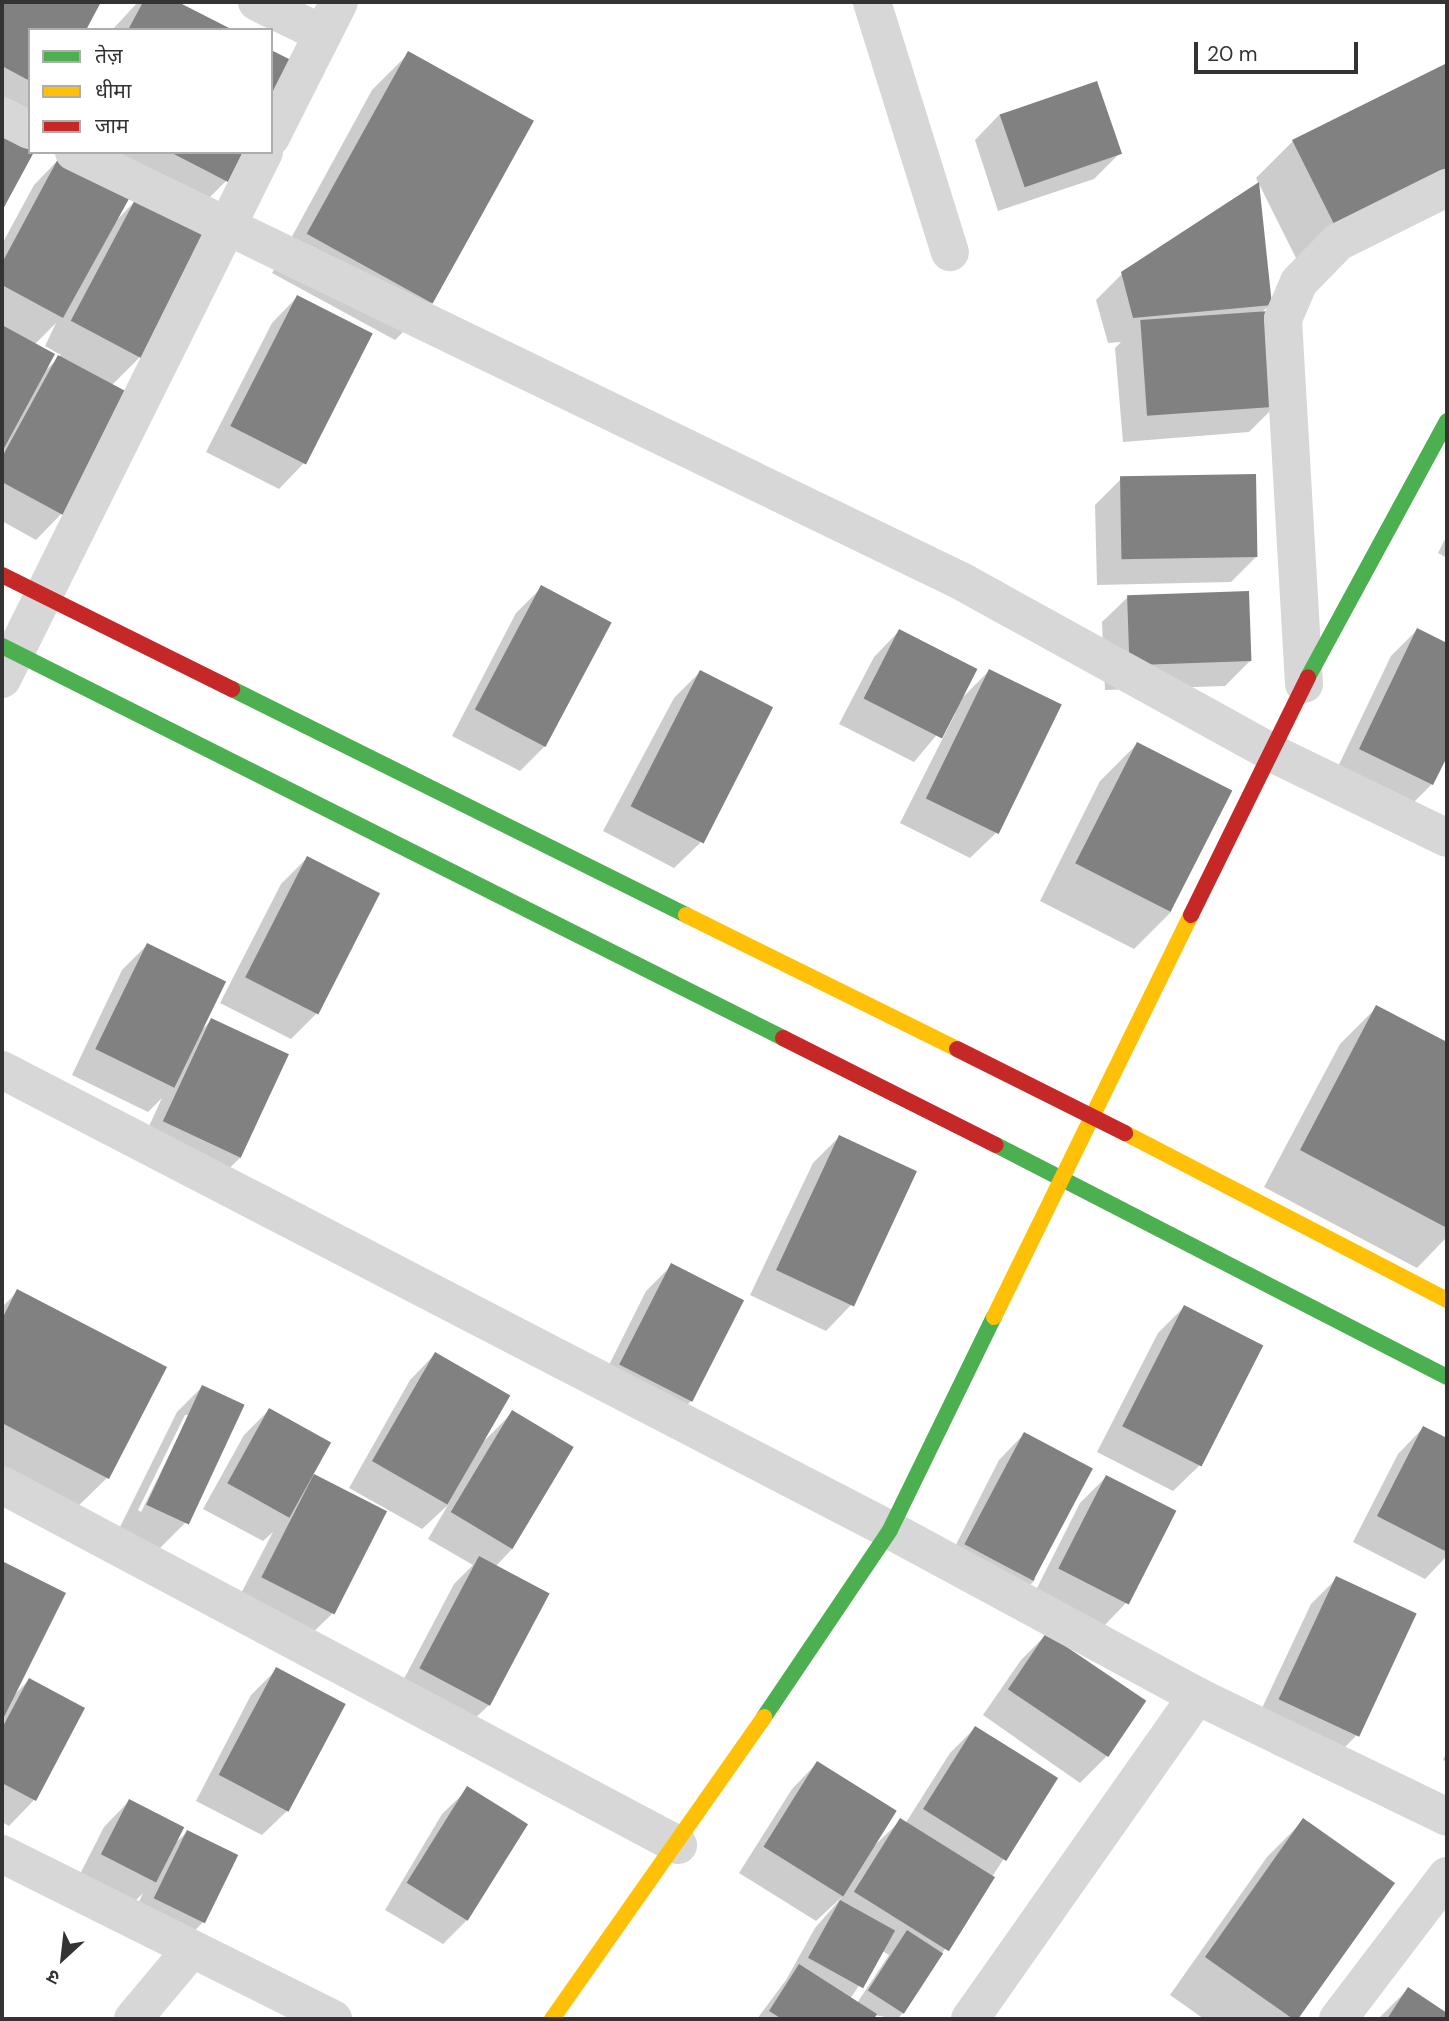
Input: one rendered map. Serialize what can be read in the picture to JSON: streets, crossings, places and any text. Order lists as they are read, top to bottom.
{
  "legend": ["तेज़", "धीमा", "जाम"],
  "scale_bar": "20 m",
  "north": "bottom left"
}
